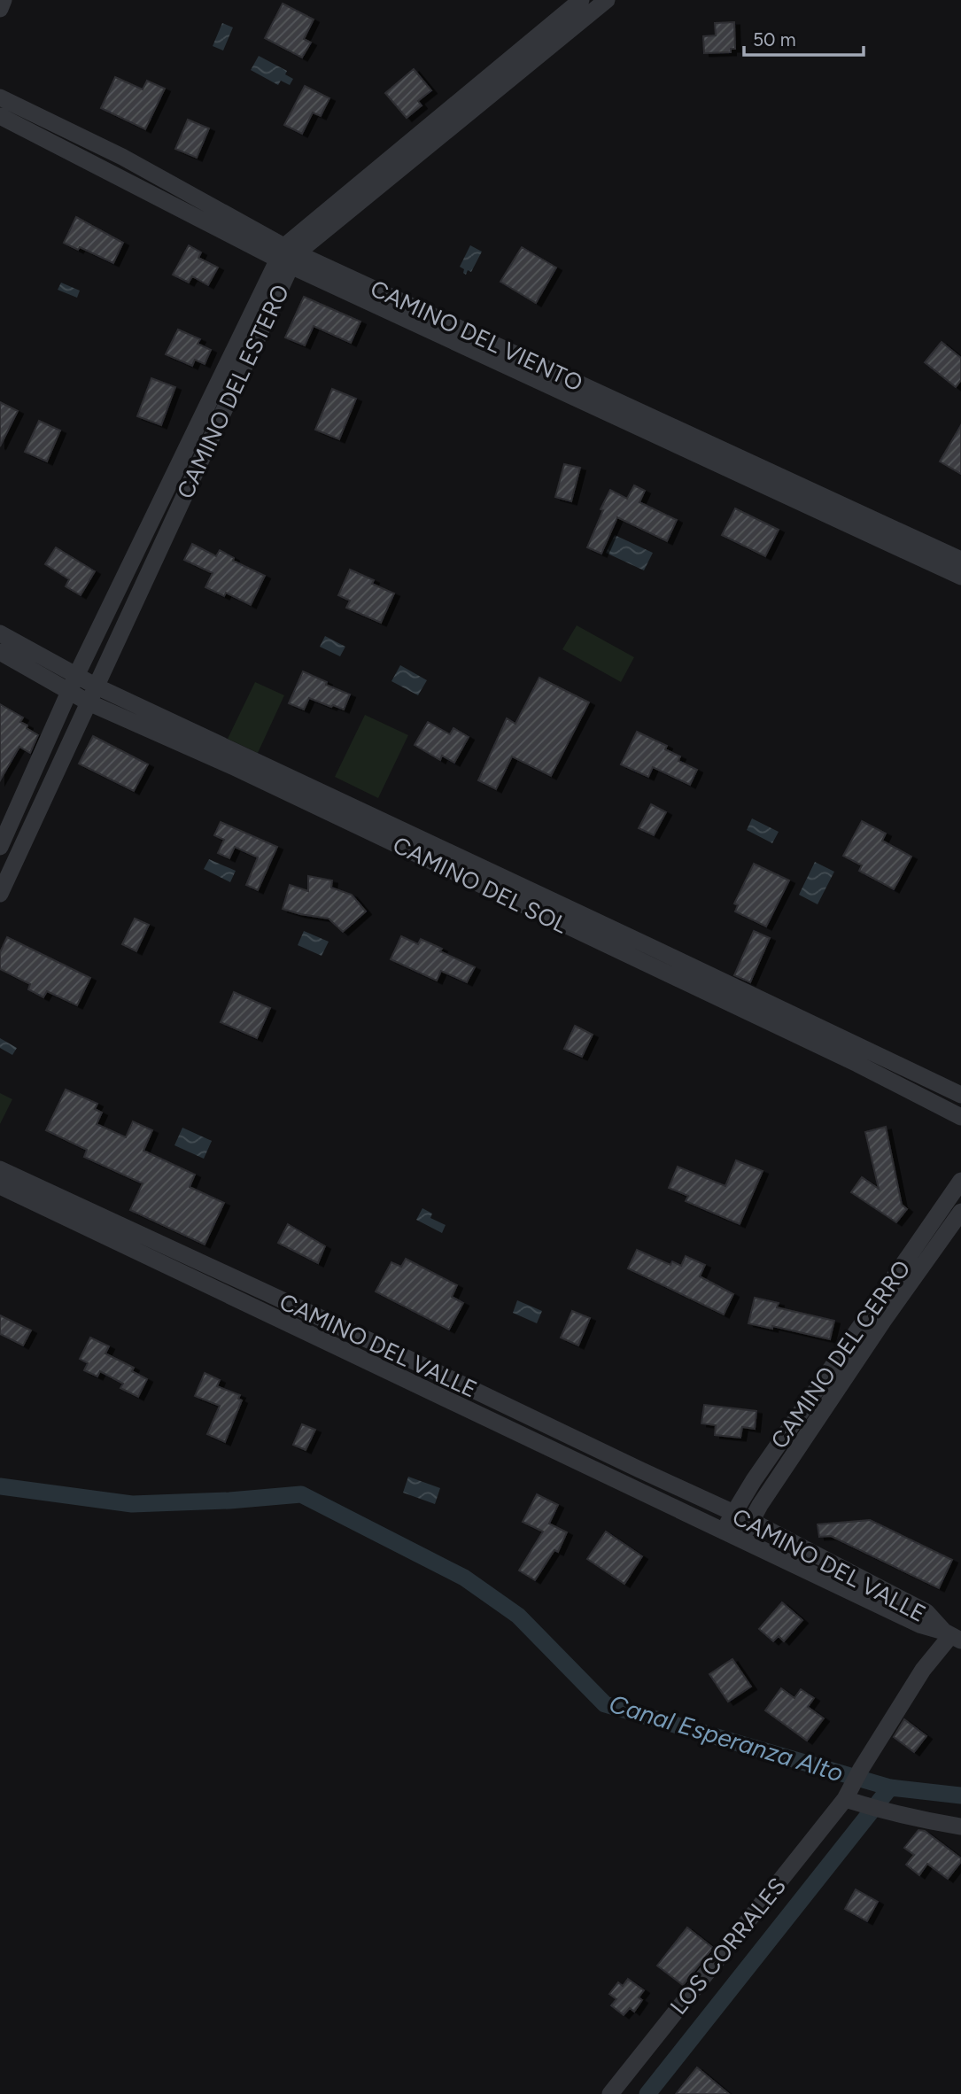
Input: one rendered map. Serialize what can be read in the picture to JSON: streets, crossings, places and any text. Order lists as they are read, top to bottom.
{
  "streets": {
    "street": [
      "CAMINO DEL VIENTO",
      "CAMINO DEL ESTERO",
      "CAMINO DEL SOL",
      "CAMINO DEL VALLE",
      "CAMINO DEL CERRO",
      "LOS CORRALES"
    ]
  },
  "crossings": [
    ["CAMINO DEL VIENTO", "CAMINO DEL ESTERO"],
    ["CAMINO DEL ESTERO", "CAMINO DEL SOL"],
    ["CAMINO DEL VALLE", "CAMINO DEL CERRO"],
    ["CAMINO DEL VALLE", "LOS CORRALES"]
  ],
  "water": ["Canal Esperanza Alto"],
  "scale_bar": "50 m"
}
